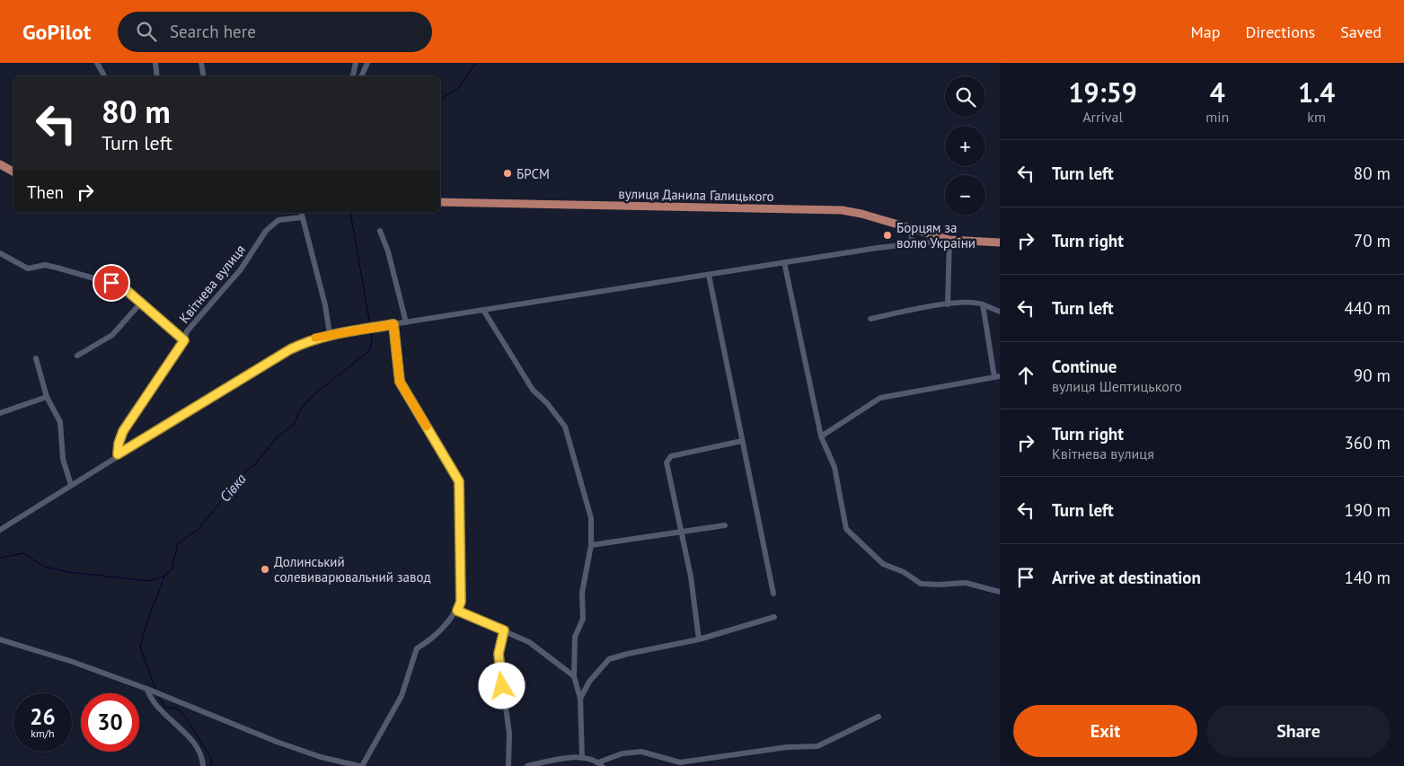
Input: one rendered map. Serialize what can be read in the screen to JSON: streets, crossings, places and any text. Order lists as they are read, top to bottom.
{
  "streets": {
    "main road": ["вулиця Данила Галицького"],
    "street": ["Квітнева вулиця"]
  },
  "water": ["Сівка"],
  "places": ["БРСМ", "Борцям за волю України", "Долинський солевиварювальний завод"],
  "page": {
    "header": "GoPilot",
    "search": "Search here",
    "nav": ["Map", "Directions", "Saved"],
    "eta": [
      "19:59",
      "Arrival",
      "4",
      "min",
      "1.4",
      "km"
    ],
    "map_buttons": ["+", "−"],
    "turn": ["80 m", "Turn left"],
    "list": [
      {
        "name": "Turn left",
        "value": "80 m"
      },
      {
        "name": "Turn right",
        "value": "70 m"
      },
      {
        "name": "Turn left",
        "value": "440 m"
      },
      {
        "name": "Continue",
        "note": "вулиця Шептицького",
        "value": "90 m"
      },
      {
        "name": "Turn right",
        "note": "Квітнева вулиця",
        "value": "360 m"
      },
      {
        "name": "Turn left",
        "value": "190 m"
      },
      {
        "name": "Arrive at destination",
        "value": "140 m"
      }
    ],
    "then": "Then",
    "speed": "26 km/h",
    "limit": "30",
    "buttons": ["Exit", "Share"]
  }
}
